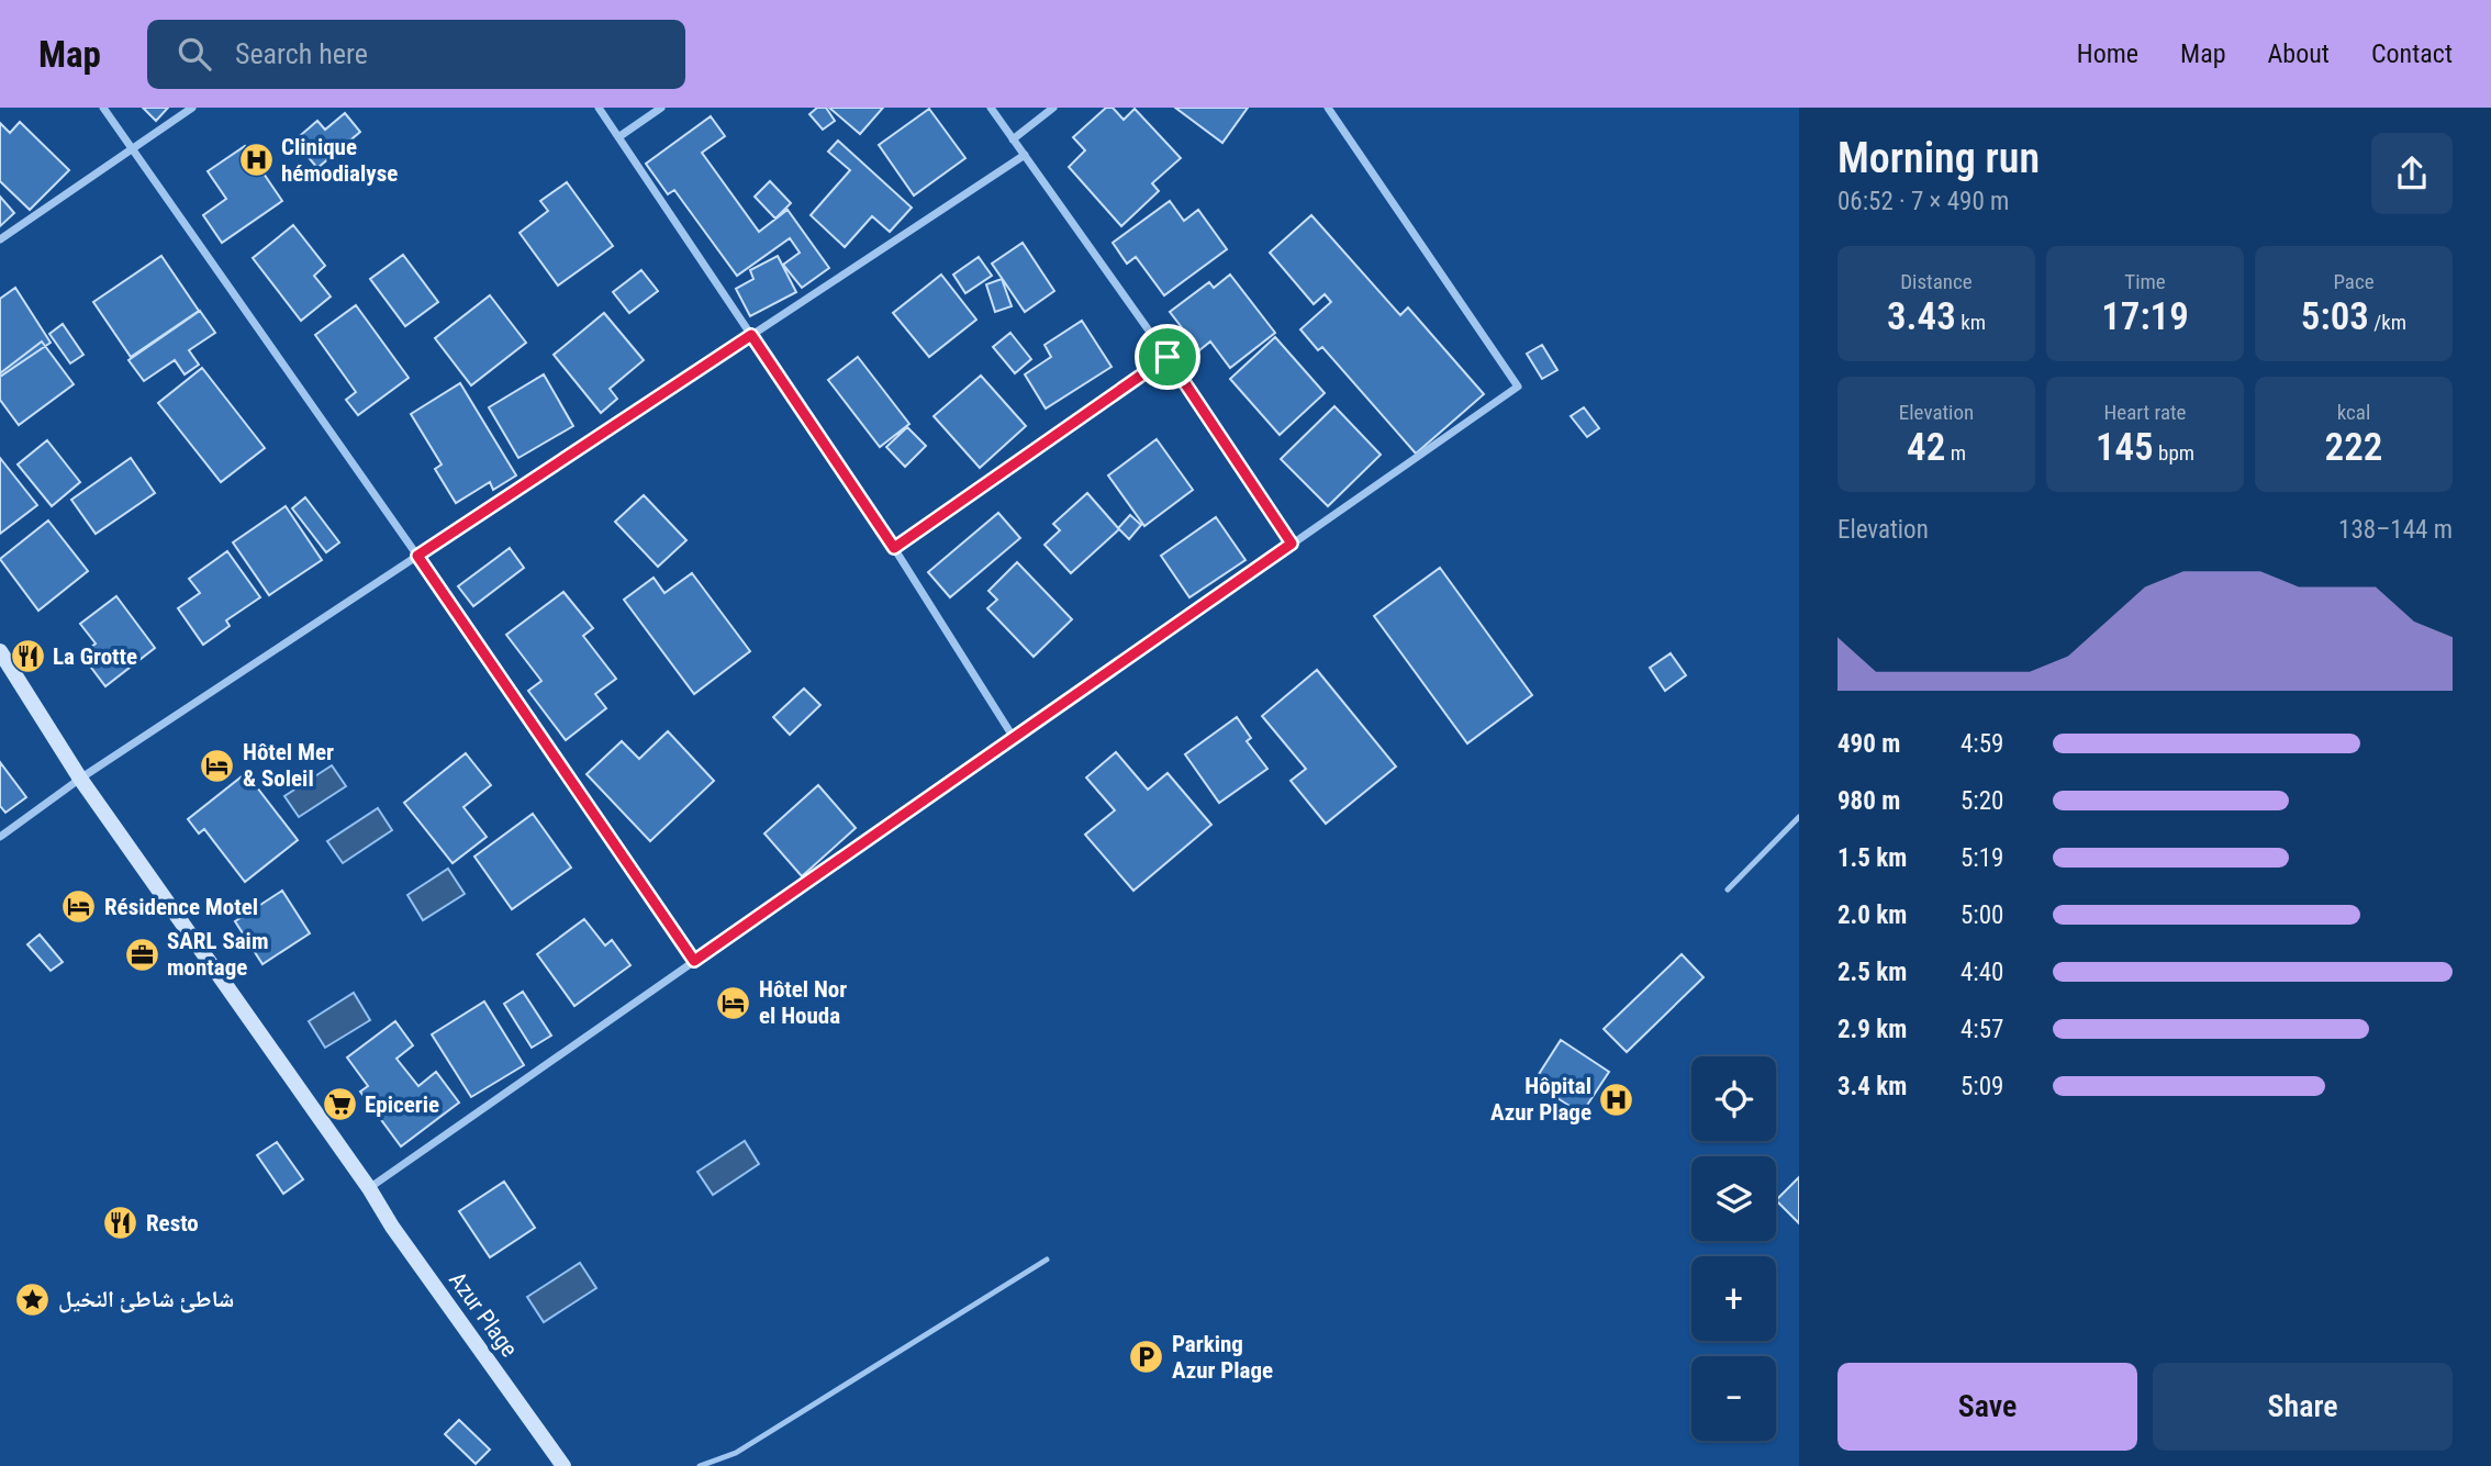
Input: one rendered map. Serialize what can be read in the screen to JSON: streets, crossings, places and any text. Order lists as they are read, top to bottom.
{
  "streets": {
    "street": ["Azur Plage"]
  },
  "places": {
    "hospital": ["Clinique hémodialyse", "Hôpital Azur Plage"],
    "restaurant": ["La Grotte", "Resto"],
    "hotel": ["Hôtel Mer & Soleil", "Résidence Motel", "Hôtel Nor el Houda"],
    "office": ["SARL Saim montage"],
    "supermarket": ["Epicerie"],
    "place": ["شاطئ شاطئ النخيل"],
    "parking": ["Parking Azur Plage"]
  },
  "page": {
    "header": "Map",
    "search": "Search here",
    "nav": [
      "Home",
      "Map",
      "About",
      "Contact"
    ],
    "heading": ["Morning run", "06:52 · 7 × 490 m"],
    "stats": [
      ["Distance", "3.43 km"],
      ["Time", "17:19"],
      ["Pace", "5:03 /km"],
      ["Elevation", "42 m"],
      ["Heart rate", "145 bpm"],
      ["kcal", "222"]
    ],
    "chart": ["Elevation", "138–144 m"],
    "list": [
      {
        "name": "490 m",
        "note": "4:59"
      },
      {
        "name": "980 m",
        "note": "5:20"
      },
      {
        "name": "1.5 km",
        "note": "5:19"
      },
      {
        "name": "2.0 km",
        "note": "5:00"
      },
      {
        "name": "2.5 km",
        "note": "4:40"
      },
      {
        "name": "2.9 km",
        "note": "4:57"
      },
      {
        "name": "3.4 km",
        "note": "5:09"
      }
    ],
    "map_buttons": ["+", "−"],
    "buttons": ["Save", "Share"]
  }
}
